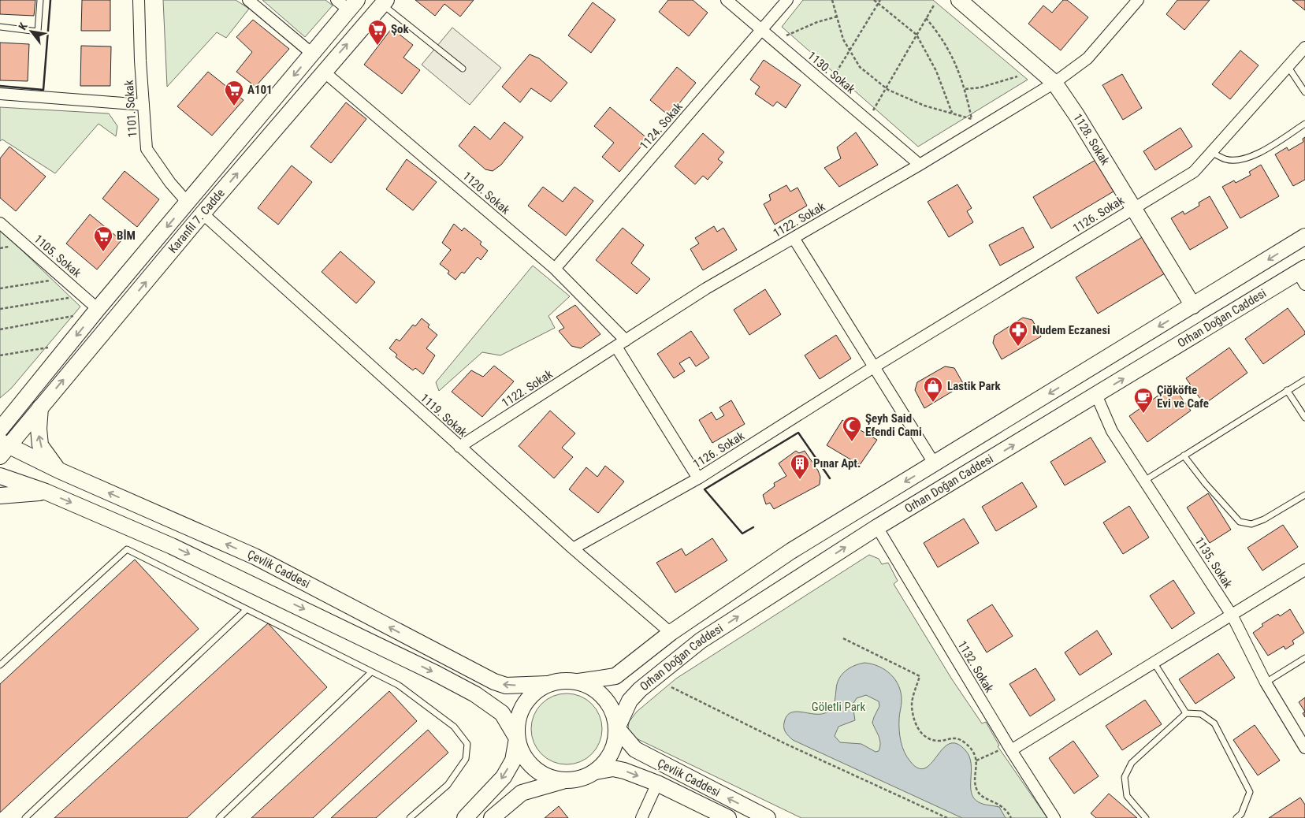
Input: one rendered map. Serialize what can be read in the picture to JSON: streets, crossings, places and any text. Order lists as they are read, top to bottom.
{
  "streets": {
    "main road": [
      "1128. Sokak",
      "Karanfil 7. Cadde",
      "Orhan Doğan Caddesi",
      "Çevlik Caddesi"
    ],
    "street": [
      "1130. Sokak",
      "1101. Sokak",
      "1124. Sokak",
      "1120. Sokak",
      "1126. Sokak",
      "1122. Sokak",
      "1105. Sokak",
      "1119. Sokak",
      "1135. Sokak",
      "1132. Sokak"
    ]
  },
  "crossings": [
    ["1130. Sokak", "1124. Sokak"],
    ["1130. Sokak", "1122. Sokak"],
    ["1101. Sokak", "Karanfil 7. Cadde"],
    ["1124. Sokak", "1120. Sokak"],
    ["1128. Sokak", "1126. Sokak"],
    ["1128. Sokak", "1122. Sokak"],
    ["1120. Sokak", "1122. Sokak"],
    ["1120. Sokak", "Karanfil 7. Cadde"],
    ["1126. Sokak", "1119. Sokak"],
    ["1122. Sokak", "1119. Sokak"],
    ["Karanfil 7. Cadde", "1105. Sokak"],
    ["Karanfil 7. Cadde", "1119. Sokak"],
    ["Karanfil 7. Cadde", "Çevlik Caddesi"],
    ["Orhan Doğan Caddesi", "1135. Sokak"],
    ["Orhan Doğan Caddesi", "Çevlik Caddesi"],
    ["Orhan Doğan Caddesi", "1132. Sokak"]
  ],
  "parks": ["Göletli Park"],
  "places": {
    "supermarket": ["Şok", "A101", "BİM"],
    "pharmacy": ["Nudem Eczanesi"],
    "shop": ["Lastik Park"],
    "cafe": ["Çiğköfte Evi ve Cafe"],
    "mosque": ["Şeyh Said Efendi Cami"],
    "building": ["Pınar Apt."]
  },
  "north": "top left"
}
